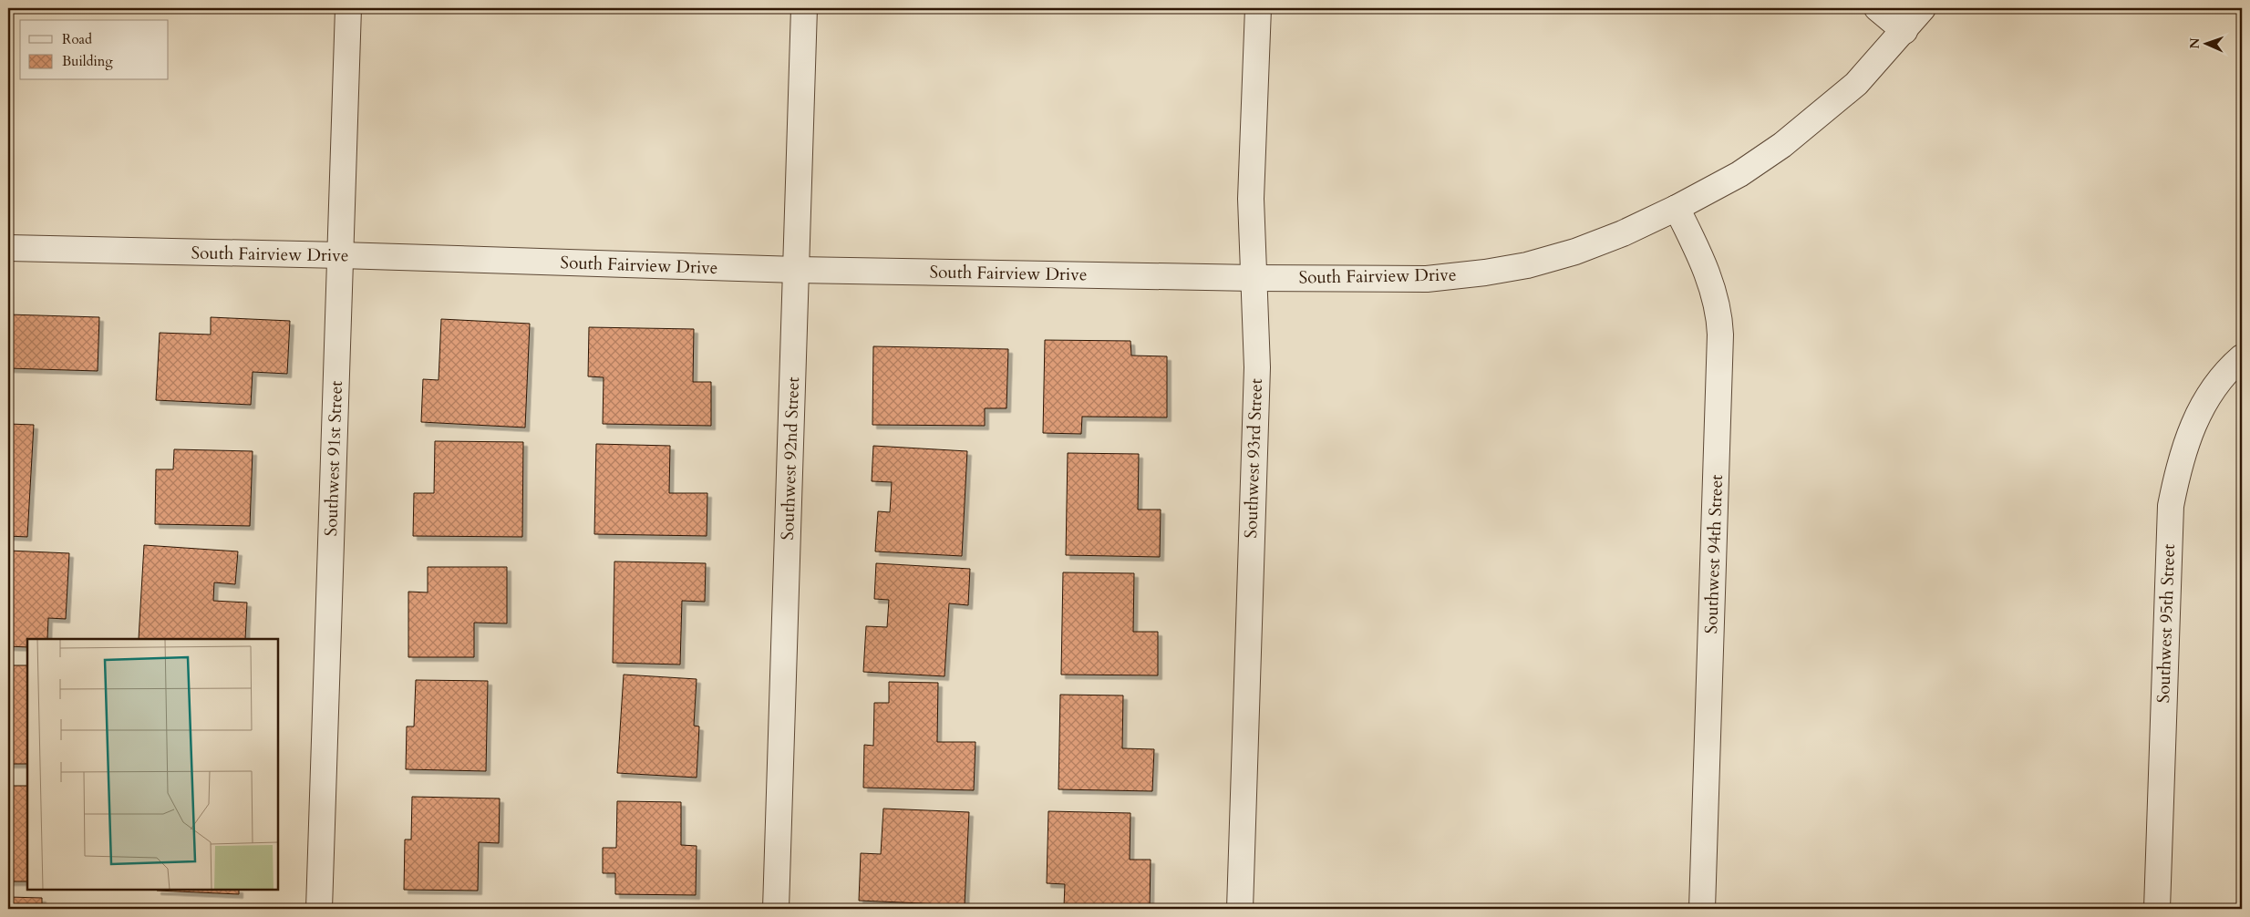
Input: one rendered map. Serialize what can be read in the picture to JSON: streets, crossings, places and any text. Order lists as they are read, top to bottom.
{
  "streets": {
    "street": [
      "South Fairview Drive",
      "Southwest 91st Street",
      "Southwest 92nd Street",
      "Southwest 93rd Street",
      "Southwest 94th Street",
      "Southwest 95th Street"
    ]
  },
  "crossings": [
    ["South Fairview Drive", "Southwest 91st Street"],
    ["South Fairview Drive", "Southwest 92nd Street"],
    ["South Fairview Drive", "Southwest 93rd Street"],
    ["South Fairview Drive", "Southwest 94th Street"]
  ],
  "legend": ["Road", "Building"],
  "north": "left"
}
